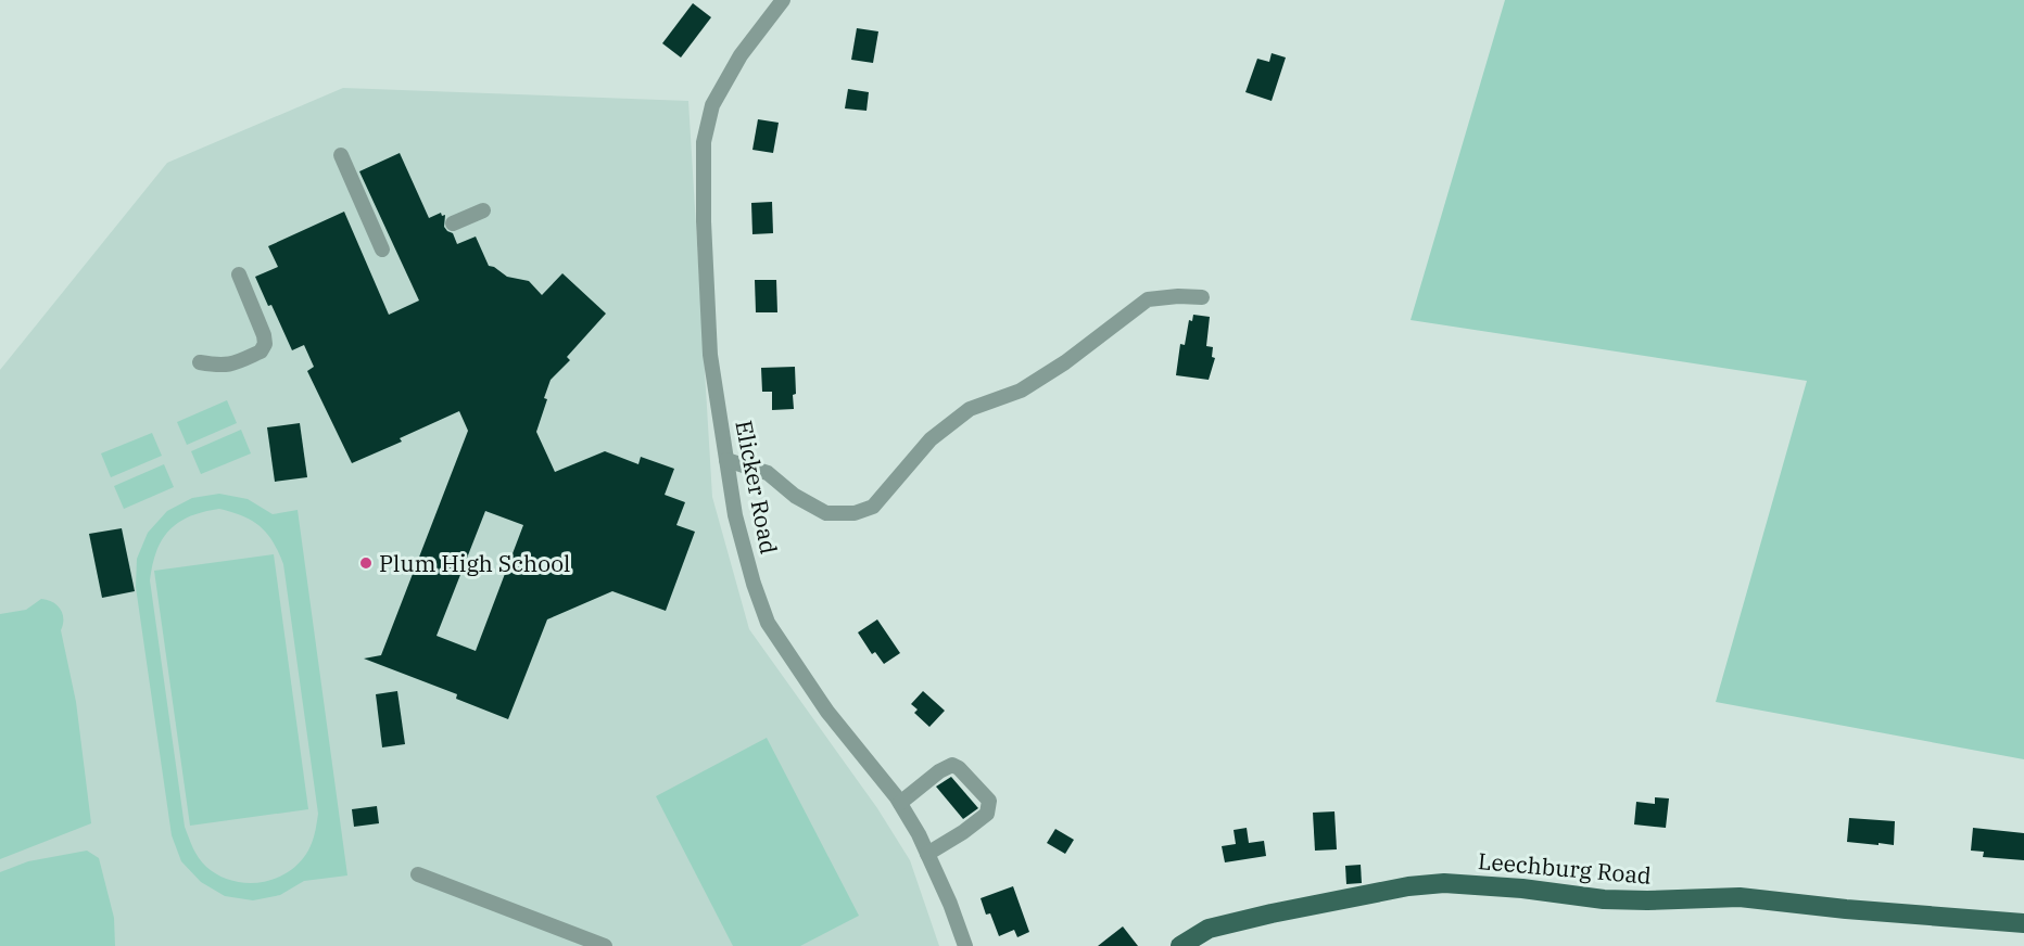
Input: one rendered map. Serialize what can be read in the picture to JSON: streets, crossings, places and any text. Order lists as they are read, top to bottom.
{
  "streets": {
    "main road": ["Leechburg Road"],
    "street": ["Elicker Road"]
  },
  "places": ["Plum High School"]
}
